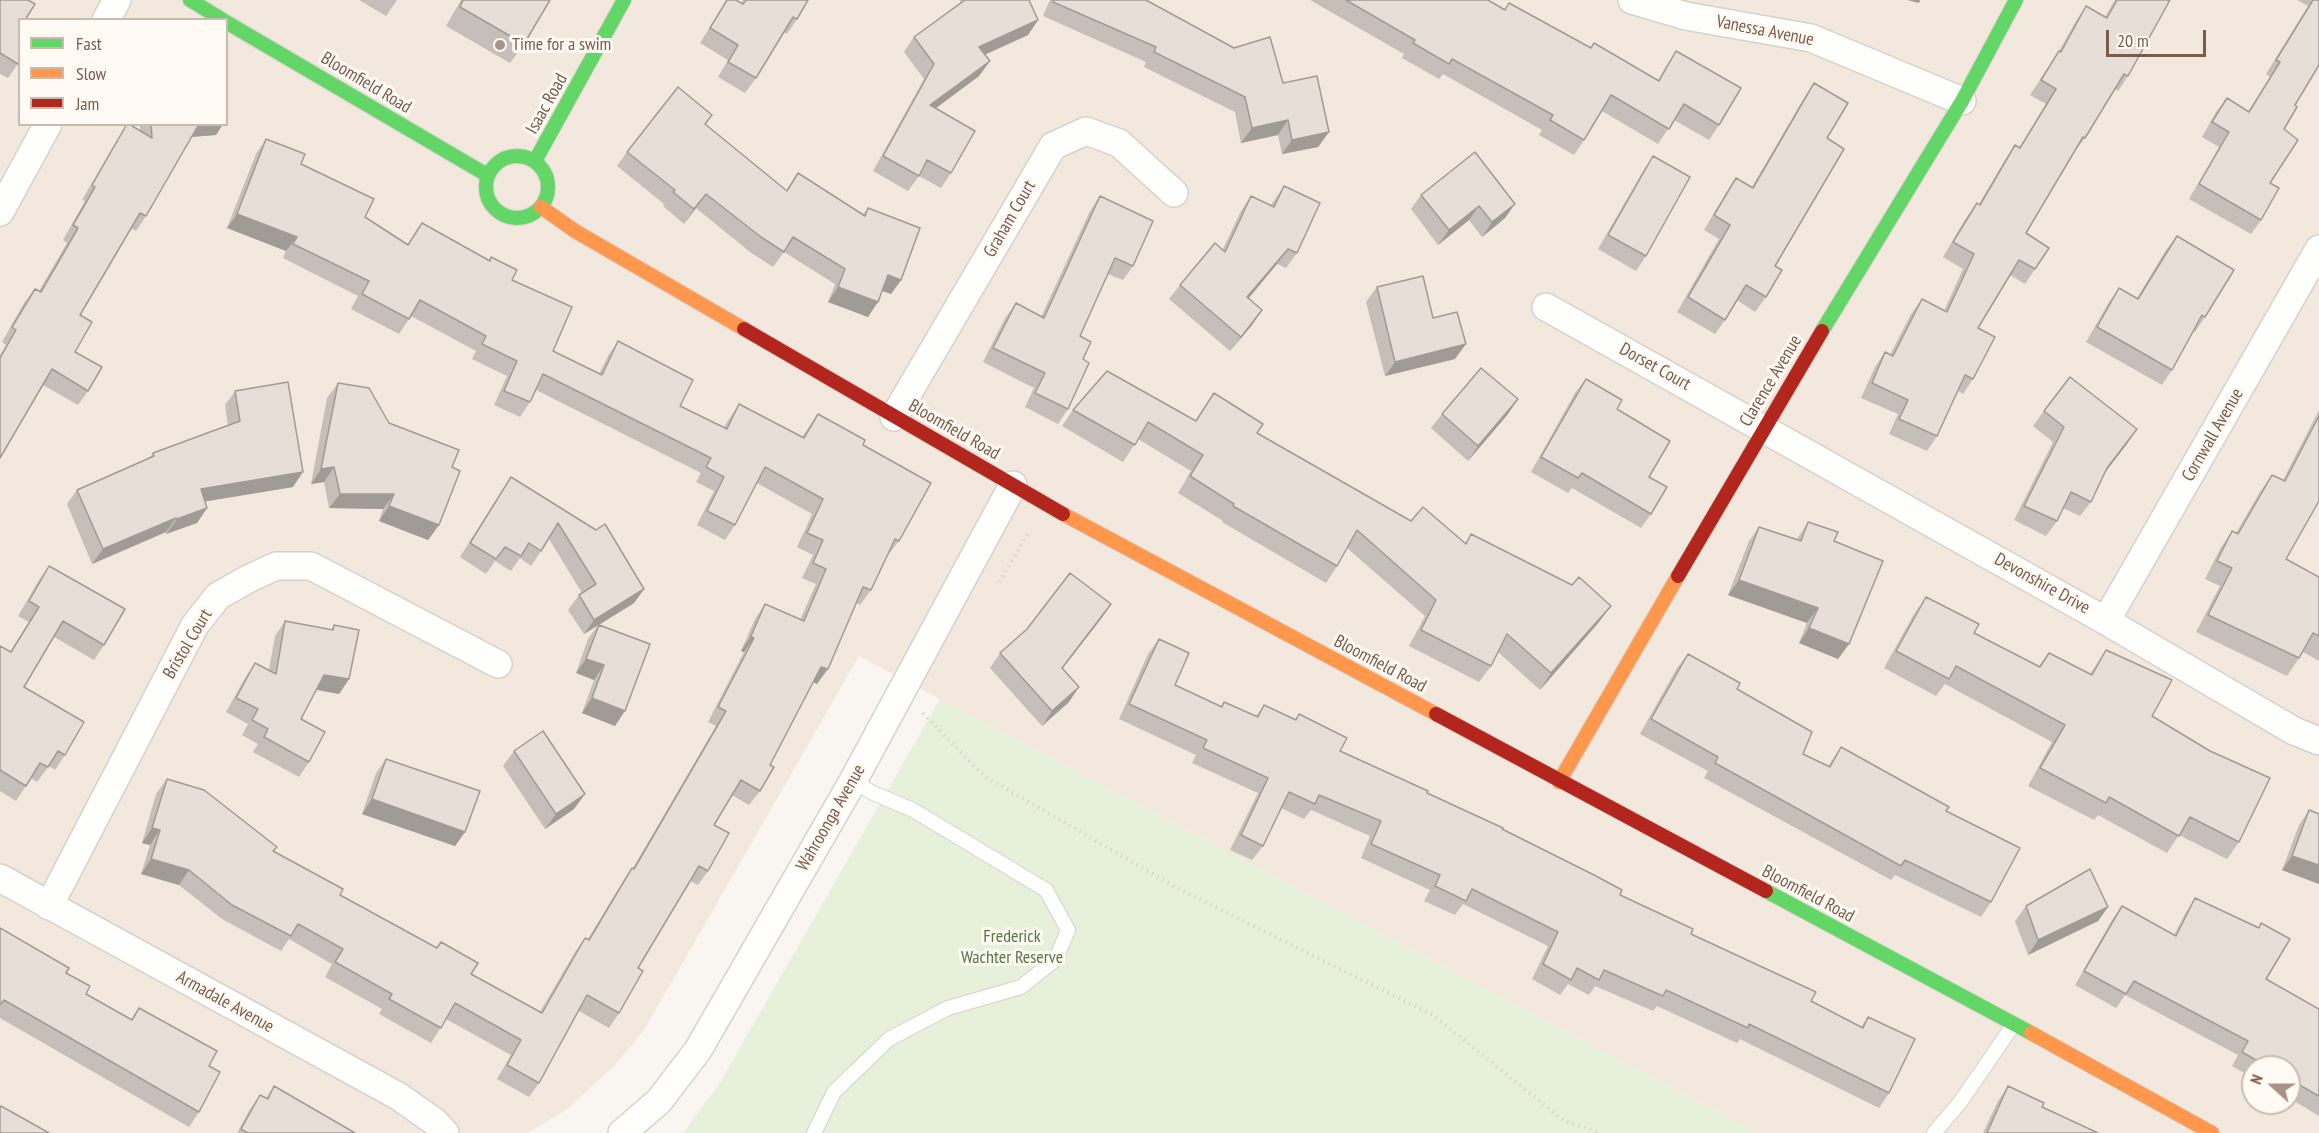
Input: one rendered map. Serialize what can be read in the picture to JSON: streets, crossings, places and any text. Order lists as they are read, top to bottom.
{
  "streets": {
    "street": [
      "Vanessa Avenue",
      "Bloomfield Road",
      "Isaac Road",
      "Graham Court",
      "Dorset Court",
      "Clarence Avenue",
      "Cornwall Avenue",
      "Devonshire Drive",
      "Bristol Court",
      "Wahroonga Avenue",
      "Armadale Avenue"
    ]
  },
  "crossings": [
    ["Vanessa Avenue", "Clarence Avenue"],
    ["Bloomfield Road", "Isaac Road"],
    ["Bloomfield Road", "Graham Court"],
    ["Bloomfield Road", "Clarence Avenue"],
    ["Bloomfield Road", "Wahroonga Avenue"],
    ["Dorset Court", "Clarence Avenue"],
    ["Dorset Court", "Devonshire Drive"],
    ["Clarence Avenue", "Devonshire Drive"],
    ["Cornwall Avenue", "Devonshire Drive"],
    ["Bristol Court", "Armadale Avenue"]
  ],
  "parks": ["Frederick Wachter Reserve"],
  "places": ["Time for a swim"],
  "legend": ["Fast", "Slow", "Jam"],
  "scale_bar": "20 m",
  "north": "left"
}
